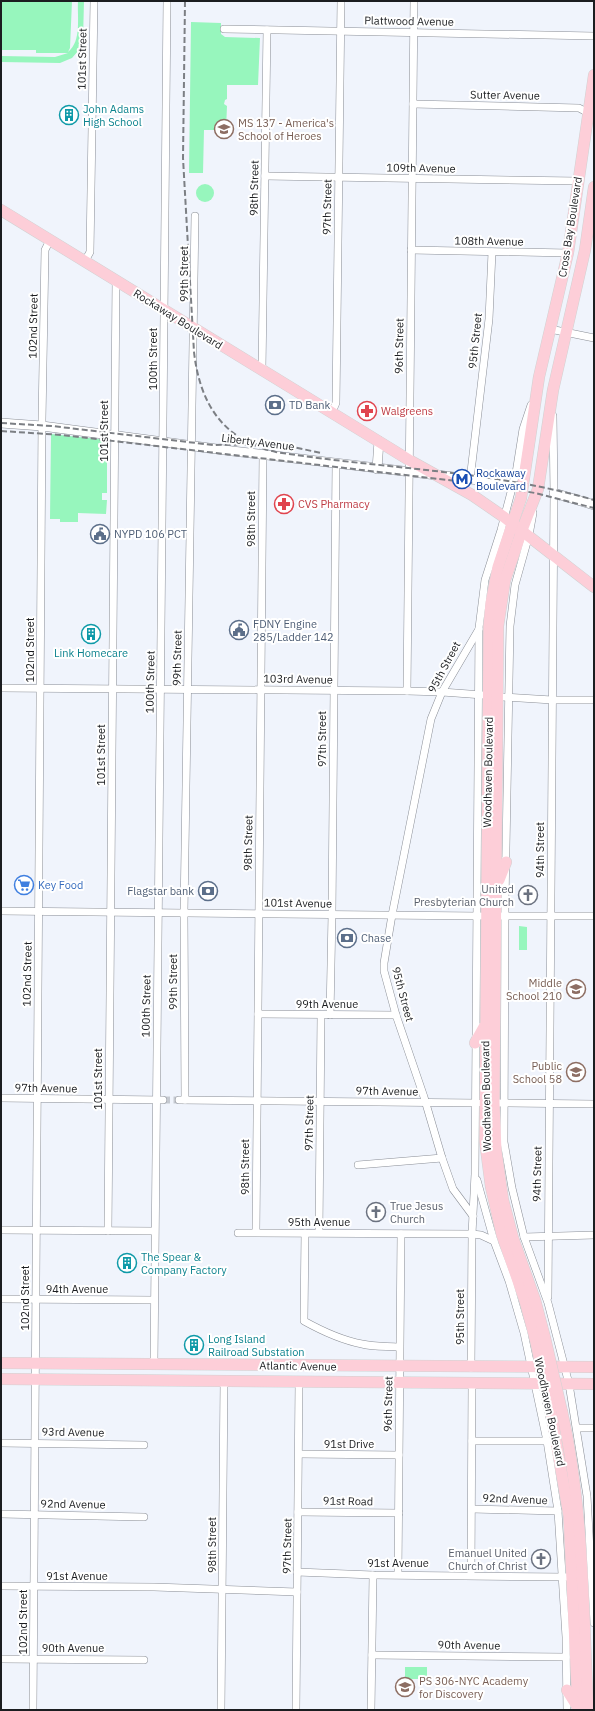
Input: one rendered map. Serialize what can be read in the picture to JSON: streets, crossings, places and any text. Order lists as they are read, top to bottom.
{
  "streets": {
    "main road": [
      "Cross Bay Boulevard",
      "Rockaway Boulevard",
      "Woodhaven Boulevard",
      "Atlantic Avenue"
    ],
    "street": [
      "Plattwood Avenue",
      "101st Street",
      "Sutter Avenue",
      "109th Avenue",
      "98th Street",
      "97th Street",
      "108th Avenue",
      "99th Street",
      "102nd Street",
      "95th Street",
      "96th Street",
      "100th Street",
      "Liberty Avenue",
      "103rd Avenue",
      "94th Street",
      "101st Avenue",
      "99th Avenue",
      "97th Avenue",
      "95th Avenue",
      "94th Avenue",
      "93rd Avenue",
      "91st Drive",
      "92nd Avenue",
      "91st Road",
      "91st Avenue",
      "90th Avenue"
    ]
  },
  "crossings": [
    ["Plattwood Avenue", "98th Street"],
    ["Plattwood Avenue", "97th Street"],
    ["Plattwood Avenue", "96th Street"],
    ["101st Street", "Rockaway Boulevard"],
    ["101st Street", "Liberty Avenue"],
    ["101st Street", "103rd Avenue"],
    ["101st Street", "101st Avenue"],
    ["101st Street", "97th Avenue"],
    ["Sutter Avenue", "Cross Bay Boulevard"],
    ["Sutter Avenue", "96th Street"],
    ["109th Avenue", "98th Street"],
    ["109th Avenue", "97th Street"],
    ["109th Avenue", "Cross Bay Boulevard"],
    ["109th Avenue", "96th Street"],
    ["98th Street", "Rockaway Boulevard"],
    ["98th Street", "Liberty Avenue"],
    ["98th Street", "103rd Avenue"],
    ["98th Street", "101st Avenue"],
    ["98th Street", "99th Avenue"],
    ["98th Street", "97th Avenue"],
    ["98th Street", "95th Avenue"],
    ["98th Street", "Atlantic Avenue"],
    ["98th Street", "91st Avenue"],
    ["97th Street", "Rockaway Boulevard"],
    ["97th Street", "Liberty Avenue"],
    ["97th Street", "103rd Avenue"],
    ["97th Street", "101st Avenue"],
    ["97th Street", "99th Avenue"],
    ["97th Street", "97th Avenue"],
    ["97th Street", "95th Avenue"],
    ["97th Street", "Atlantic Avenue"],
    ["97th Street", "91st Drive"],
    ["97th Street", "91st Road"],
    ["97th Street", "91st Avenue"],
    ["Cross Bay Boulevard", "108th Avenue"],
    ["Cross Bay Boulevard", "Rockaway Boulevard"],
    ["Cross Bay Boulevard", "Liberty Avenue"],
    ["Cross Bay Boulevard", "Woodhaven Boulevard"],
    ["Cross Bay Boulevard", "94th Street"],
    ["108th Avenue", "95th Street"],
    ["108th Avenue", "96th Street"],
    ["99th Street", "Rockaway Boulevard"],
    ["99th Street", "Liberty Avenue"],
    ["99th Street", "103rd Avenue"],
    ["99th Street", "101st Avenue"],
    ["99th Street", "97th Avenue"],
    ["Rockaway Boulevard", "102nd Street"],
    ["Rockaway Boulevard", "96th Street"],
    ["Rockaway Boulevard", "100th Street"],
    ["Rockaway Boulevard", "Liberty Avenue"],
    ["Rockaway Boulevard", "Woodhaven Boulevard"],
    ["Rockaway Boulevard", "94th Street"],
    ["102nd Street", "Liberty Avenue"],
    ["102nd Street", "103rd Avenue"],
    ["102nd Street", "101st Avenue"],
    ["102nd Street", "97th Avenue"],
    ["102nd Street", "94th Avenue"],
    ["102nd Street", "Atlantic Avenue"],
    ["102nd Street", "93rd Avenue"],
    ["102nd Street", "92nd Avenue"],
    ["102nd Street", "91st Avenue"],
    ["102nd Street", "90th Avenue"],
    ["95th Street", "Liberty Avenue"],
    ["95th Street", "103rd Avenue"],
    ["95th Street", "Woodhaven Boulevard"],
    ["95th Street", "101st Avenue"],
    ["95th Street", "99th Avenue"],
    ["95th Street", "97th Avenue"],
    ["95th Street", "95th Avenue"],
    ["95th Street", "Atlantic Avenue"],
    ["96th Street", "Liberty Avenue"],
    ["96th Street", "103rd Avenue"],
    ["96th Street", "95th Avenue"],
    ["96th Street", "Atlantic Avenue"],
    ["96th Street", "91st Drive"],
    ["96th Street", "91st Road"],
    ["96th Street", "91st Avenue"],
    ["100th Street", "Liberty Avenue"],
    ["100th Street", "103rd Avenue"],
    ["100th Street", "101st Avenue"],
    ["100th Street", "97th Avenue"],
    ["100th Street", "94th Avenue"],
    ["100th Street", "Atlantic Avenue"],
    ["103rd Avenue", "Woodhaven Boulevard"],
    ["103rd Avenue", "94th Street"],
    ["Woodhaven Boulevard", "94th Street"],
    ["Woodhaven Boulevard", "101st Avenue"],
    ["Woodhaven Boulevard", "97th Avenue"],
    ["Woodhaven Boulevard", "95th Avenue"],
    ["Woodhaven Boulevard", "Atlantic Avenue"],
    ["Woodhaven Boulevard", "92nd Avenue"],
    ["Woodhaven Boulevard", "91st Avenue"],
    ["Woodhaven Boulevard", "90th Avenue"],
    ["94th Street", "101st Avenue"],
    ["94th Street", "97th Avenue"]
  ],
  "places": {
    "building": [
      "John Adams High School",
      "Link Homecare",
      "The Spear & Company Factory",
      "Long Island Railroad Substation"
    ],
    "school or university": [
      "MS 137 - America's School of Heroes",
      "Middle School 210",
      "Public School 58",
      "PS 306-NYC Academy for Discovery"
    ],
    "bank": ["TD Bank", "Flagstar bank", "Chase"],
    "pharmacy": ["Walgreens", "CVS Pharmacy"],
    "metro station": ["Rockaway Boulevard"],
    "public building": ["NYPD 106 PCT", "FDNY Engine 285/Ladder 142"],
    "supermarket": ["Key Food"],
    "church": ["United Presbyterian Church", "True Jesus Church", "Emanuel United Church of Christ"]
  }
}
